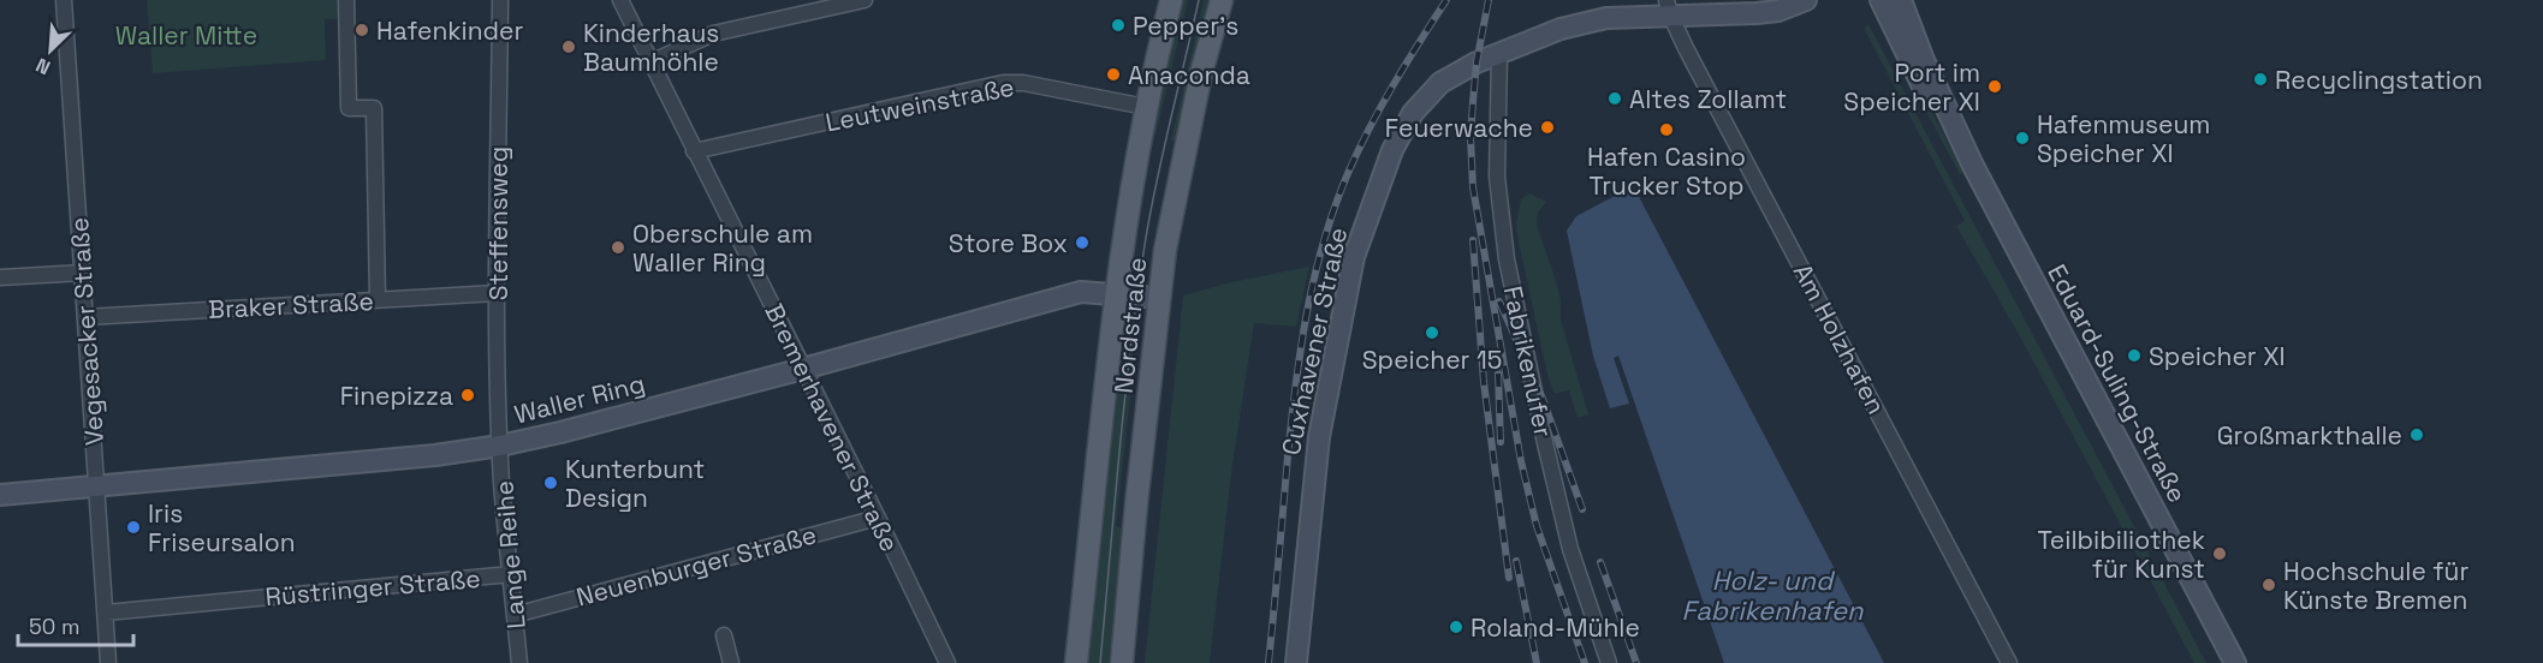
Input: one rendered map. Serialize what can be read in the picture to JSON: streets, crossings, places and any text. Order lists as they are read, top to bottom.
{
  "streets": {
    "main road": ["Nordstraße"],
    "street": [
      "Leutweinstraße",
      "Steffensweg",
      "Braker Straße",
      "Vegesacker Straße",
      "Am Holzhafen",
      "Cuxhavener Straße",
      "Fabrikenufer",
      "Eduard-Suling-Straße",
      "Waller Ring",
      "Bremerhavener Straße",
      "Lange Reihe",
      "Neuenburger Straße",
      "Rüstringer Straße"
    ]
  },
  "crossings": [
    ["Leutweinstraße", "Nordstraße"],
    ["Leutweinstraße", "Bremerhavener Straße"],
    ["Steffensweg", "Braker Straße"],
    ["Steffensweg", "Waller Ring"],
    ["Steffensweg", "Lange Reihe"],
    ["Braker Straße", "Vegesacker Straße"],
    ["Nordstraße", "Waller Ring"],
    ["Vegesacker Straße", "Waller Ring"],
    ["Vegesacker Straße", "Rüstringer Straße"],
    ["Am Holzhafen", "Cuxhavener Straße"],
    ["Cuxhavener Straße", "Fabrikenufer"],
    ["Waller Ring", "Bremerhavener Straße"],
    ["Waller Ring", "Lange Reihe"],
    ["Bremerhavener Straße", "Neuenburger Straße"],
    ["Lange Reihe", "Neuenburger Straße"],
    ["Lange Reihe", "Rüstringer Straße"]
  ],
  "water": ["Holz- und Fabrikenhafen"],
  "parks": ["Waller Mitte"],
  "places": [
    "Pepper's",
    "Hafenkinder",
    "Kinderhaus Baumhöhle",
    "Anaconda",
    "Recyclingstation",
    "Port im Speicher XI",
    "Altes Zollamt",
    "Feuerwache",
    "Hafen Casino Trucker Stop",
    "Hafenmuseum Speicher XI",
    "Store Box",
    "Oberschule am Waller Ring",
    "Speicher 15",
    "Speicher XI",
    "Finepizza",
    "Großmarkthalle",
    "Kunterbunt Design",
    "Iris Friseursalon",
    "Teilbibiliothek für Kunst",
    "Hochschule für Künste Bremen",
    "Roland-Mühle"
  ],
  "scale_bar": "50 m",
  "north": "bottom left"
}
